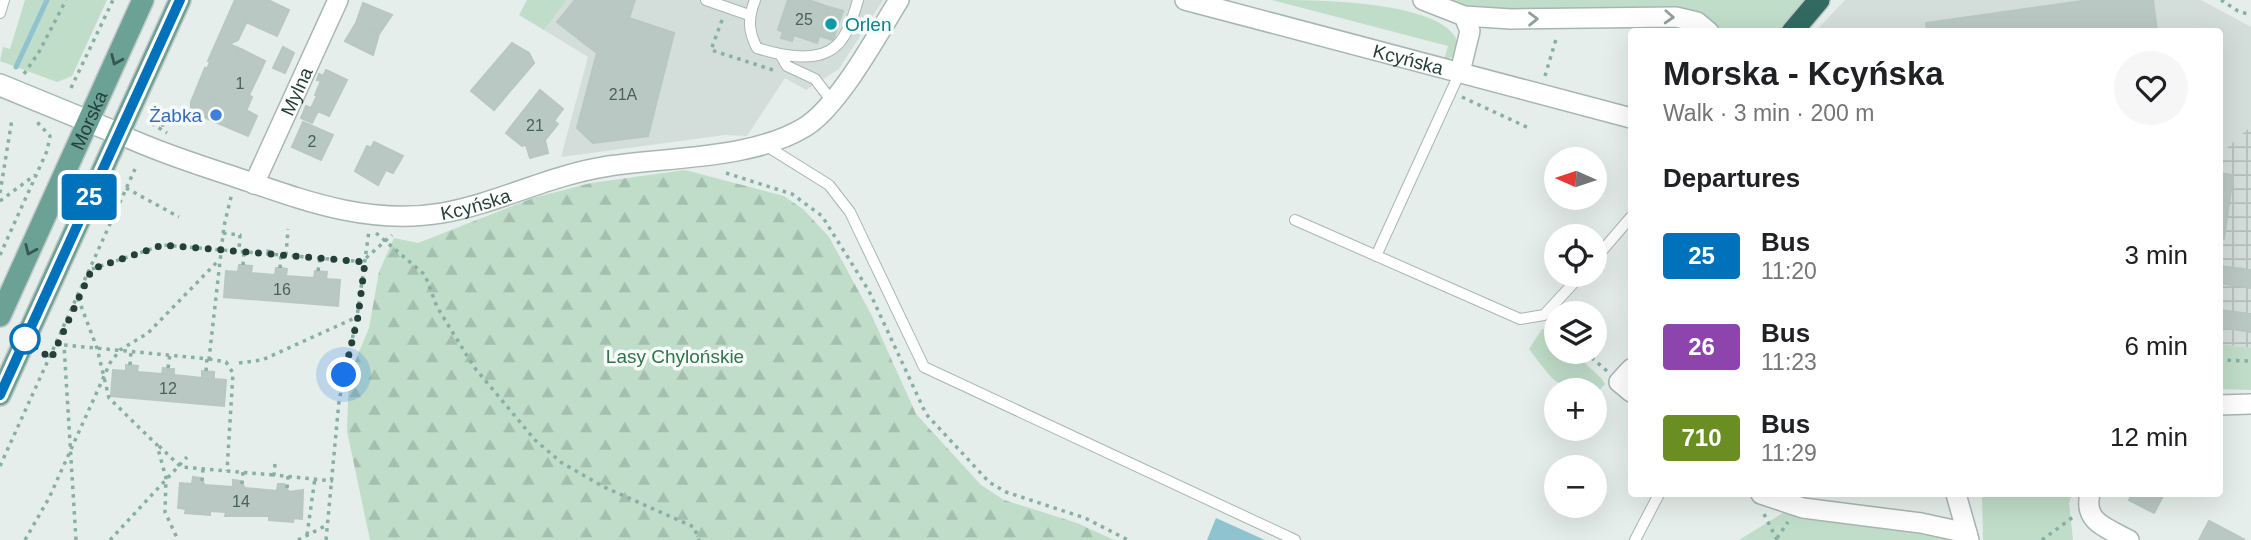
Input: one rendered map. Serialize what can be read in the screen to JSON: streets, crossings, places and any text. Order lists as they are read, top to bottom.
{
  "streets": {
    "main road": ["Morska"],
    "street": ["Kcyńska", "Mylna"]
  },
  "crossings": [
    ["Kcyńska", "Mylna"],
    ["Kcyńska", "Morska"]
  ],
  "parks": ["Lasy Chylońskie"],
  "places": ["Orlen", "Żabka"],
  "lines": ["bus line 25"],
  "house_numbers": [
    "25",
    "1",
    "21A",
    "21",
    "2",
    "16",
    "12",
    "14"
  ],
  "north": "left",
  "page": {
    "on_map": "25",
    "heading": [
      ["Morska - Kcyńska", "Walk · 3 min · 200 m"],
      "Departures"
    ],
    "map_buttons": ["+", "−"],
    "list": [
      {
        "mark": "25",
        "name": "Bus",
        "note": "11:20",
        "value": "3 min"
      },
      {
        "mark": "26",
        "name": "Bus",
        "note": "11:23",
        "value": "6 min"
      },
      {
        "mark": "710",
        "name": "Bus",
        "note": "11:29",
        "value": "12 min"
      }
    ]
  }
}
